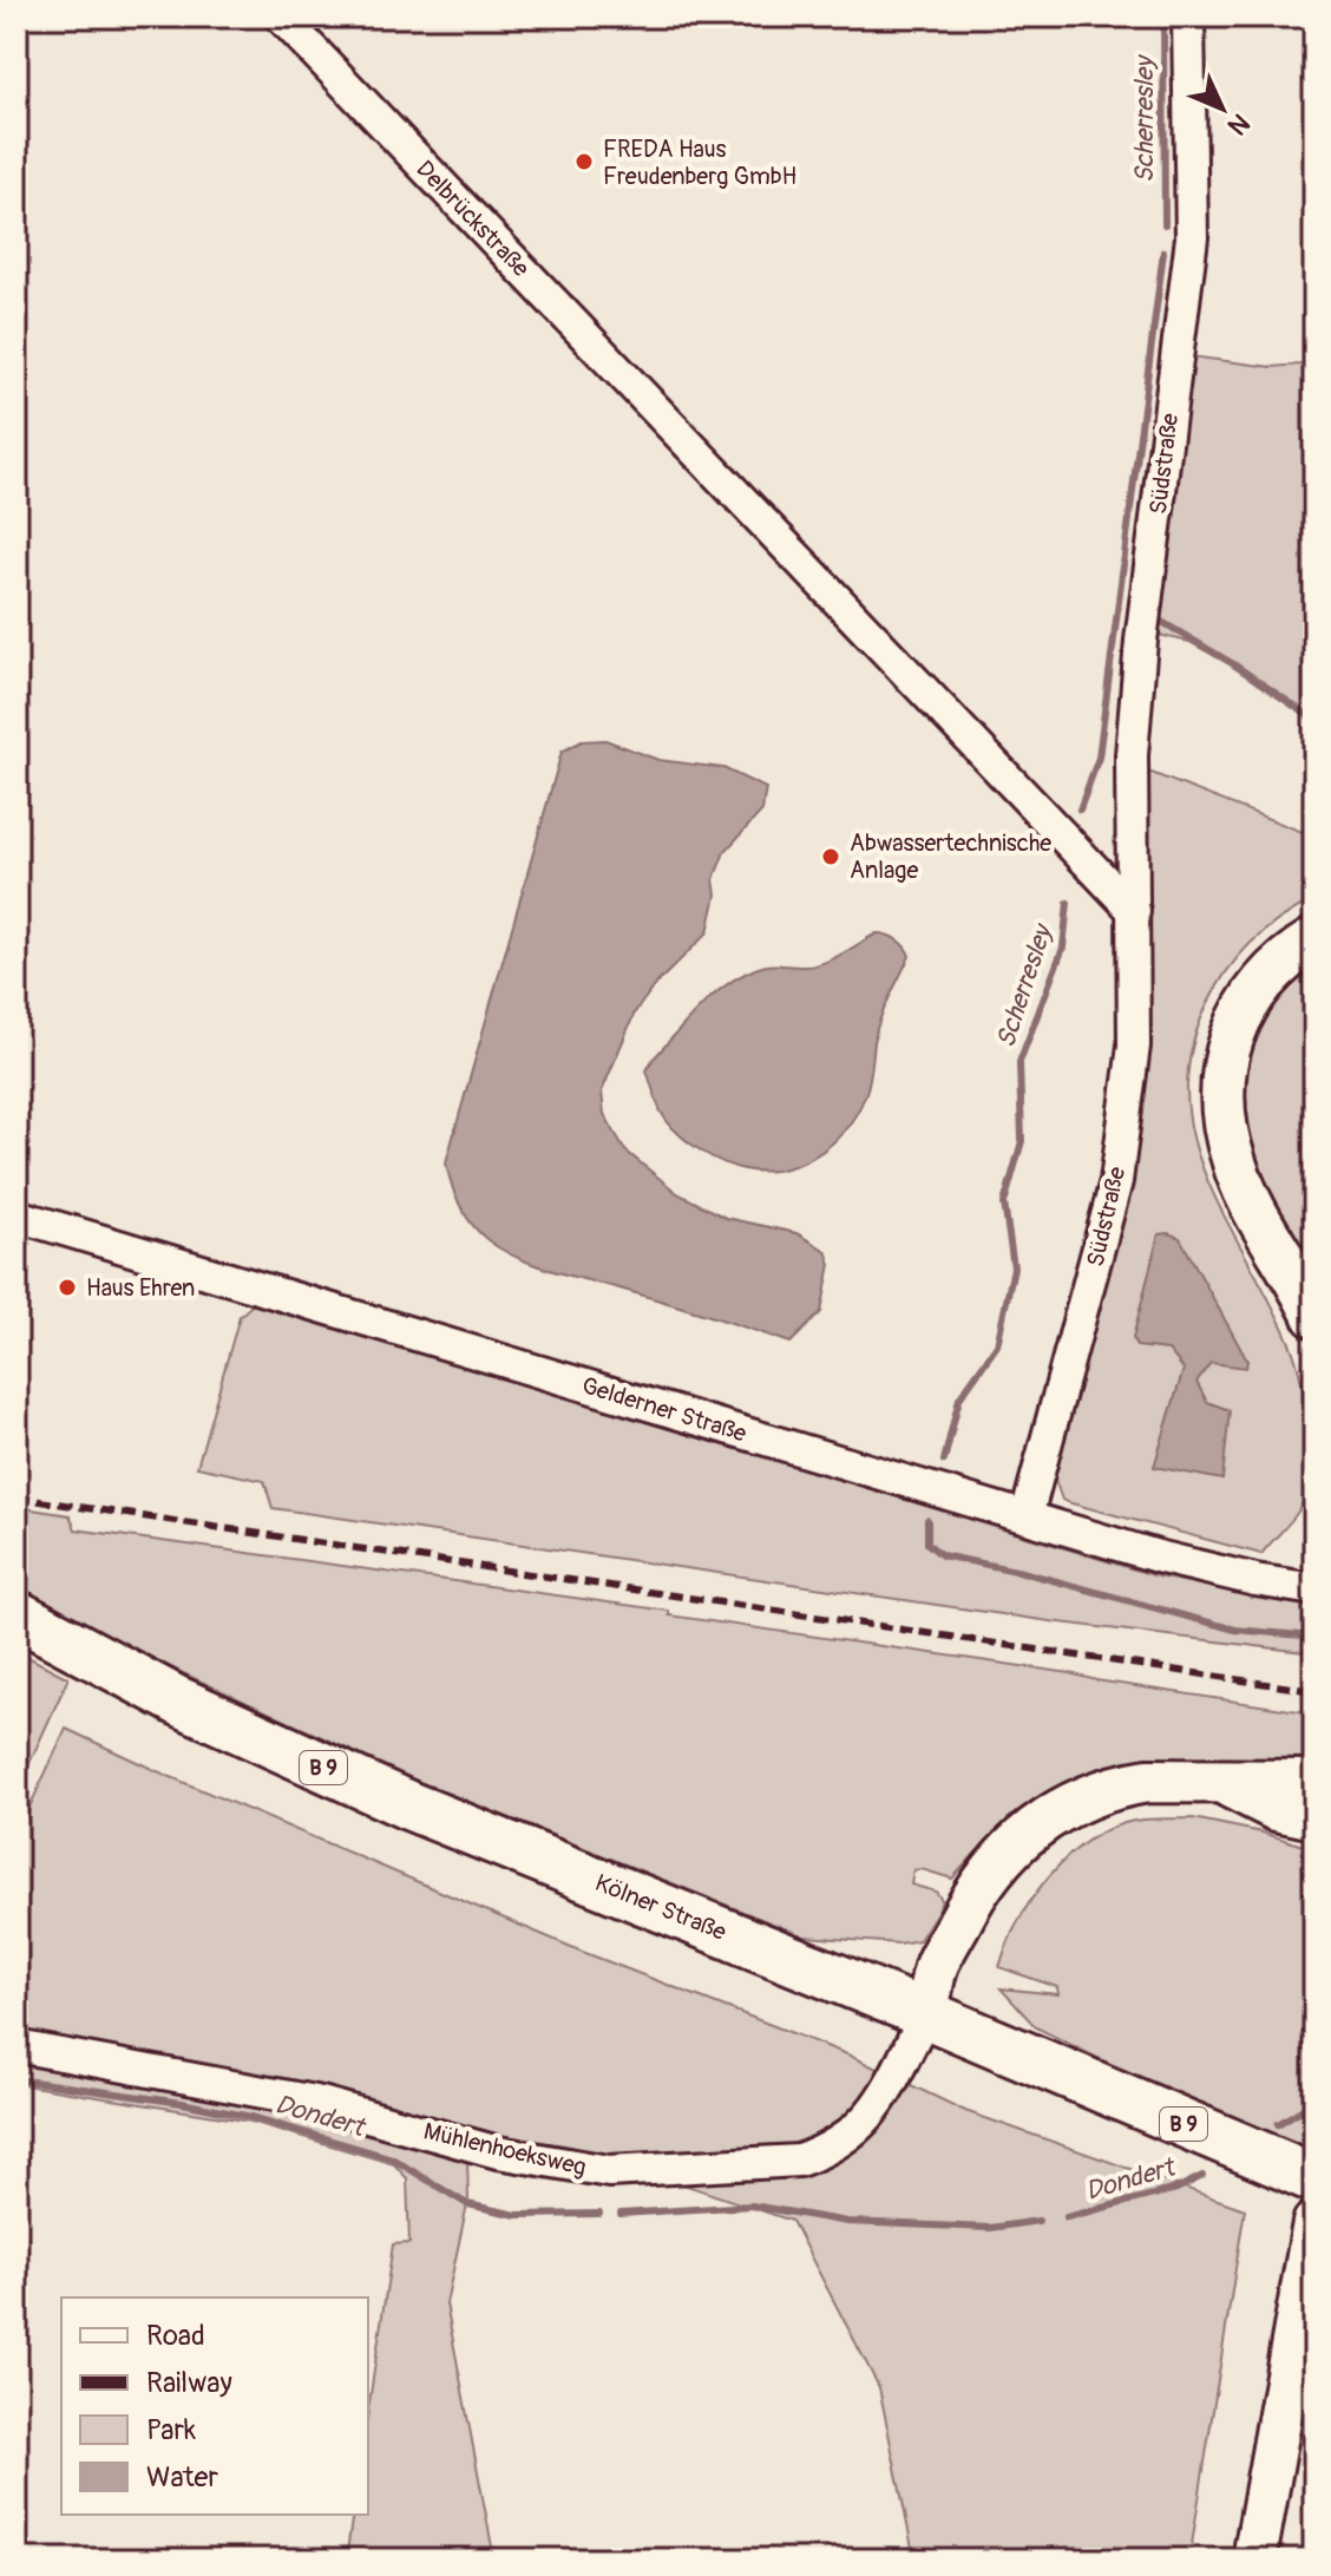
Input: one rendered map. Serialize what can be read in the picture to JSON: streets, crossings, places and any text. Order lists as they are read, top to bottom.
{
  "streets": {
    "main road": ["B 9", "Kölner Straße"],
    "street": [
      "Delbrückstraße",
      "Südstraße",
      "Gelderner Straße",
      "Mühlenhoeksweg"
    ]
  },
  "crossings": [
    ["Delbrückstraße", "Südstraße"],
    ["Südstraße", "Gelderner Straße"],
    ["Kölner Straße", "Mühlenhoeksweg"]
  ],
  "water": ["Scherresley", "Dondert"],
  "places": ["FREDA Haus Freudenberg GmbH", "Abwassertechnische Anlage", "Haus Ehren"],
  "legend": [
    "Road",
    "Railway",
    "Park",
    "Water"
  ],
  "north": "bottom right"
}
